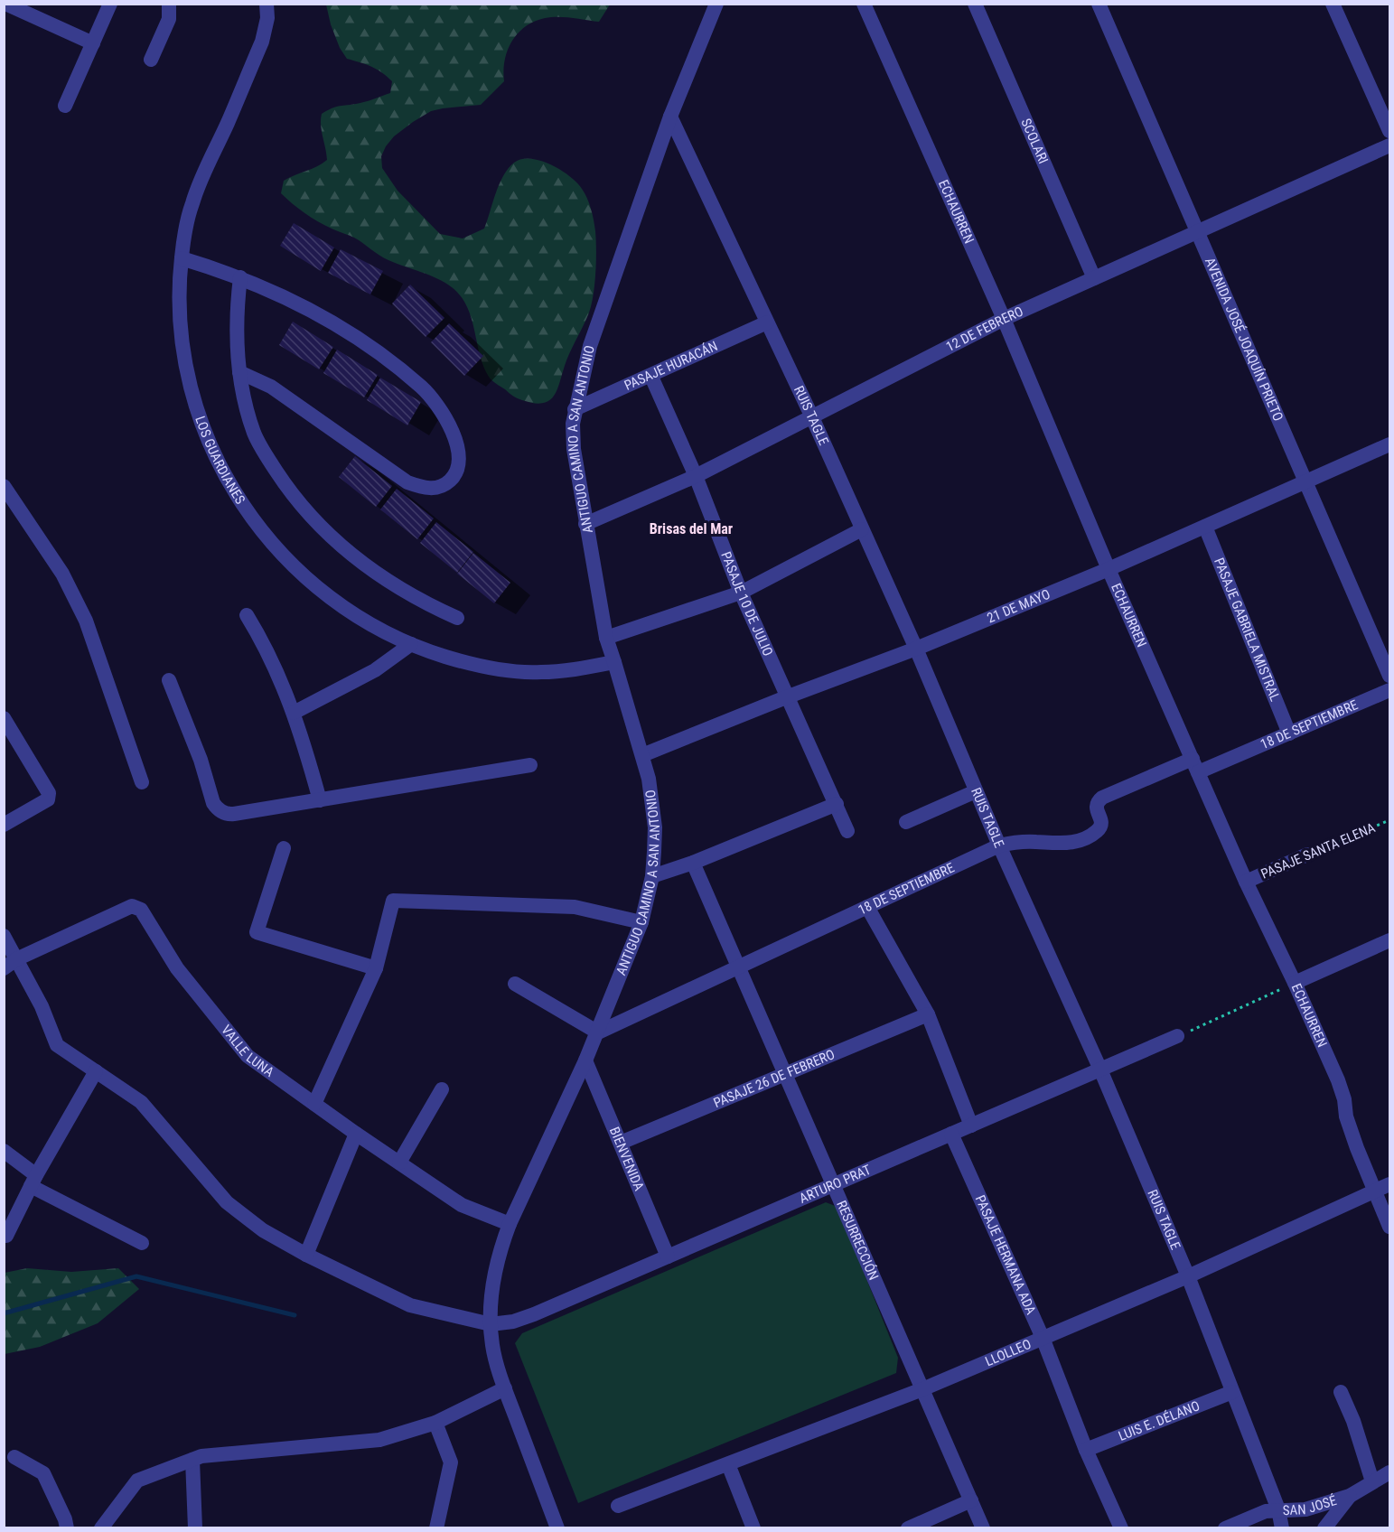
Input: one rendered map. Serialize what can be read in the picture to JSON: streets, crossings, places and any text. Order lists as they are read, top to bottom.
{
  "streets": {
    "street": [
      "SCOLARI",
      "ECHAURREN",
      "12 DE FEBRERO",
      "AVENIDA JOSÉ JOAQUÍN PRIETO",
      "PASAJE HURACÁN",
      "RUIS TAGLE",
      "ANTIGUO CAMINO A SAN ANTONIO",
      "LOS GUARDIANES",
      "PASAJE 10 DE JULIO",
      "21 DE MAYO",
      "PASAJE GABRIELA MISTRAL",
      "18 DE SEPTIEMBRE",
      "PASAJE SANTA ELENA",
      "VALLE LUNA",
      "PASAJE 26 DE FEBRERO",
      "BIENVENIDA",
      "ARTURO PRAT",
      "RESURRECCIÓN",
      "PASAJE HERMANA ADA",
      "LLOLLEO",
      "LUIS E. DÉLANO",
      "SAN JOSÉ"
    ]
  },
  "crossings": [
    ["SCOLARI", "12 DE FEBRERO"],
    ["ECHAURREN", "12 DE FEBRERO"],
    ["ECHAURREN", "21 DE MAYO"],
    ["ECHAURREN", "18 DE SEPTIEMBRE"],
    ["ECHAURREN", "PASAJE SANTA ELENA"],
    ["ECHAURREN", "LLOLLEO"],
    ["12 DE FEBRERO", "AVENIDA JOSÉ JOAQUÍN PRIETO"],
    ["12 DE FEBRERO", "RUIS TAGLE"],
    ["12 DE FEBRERO", "ANTIGUO CAMINO A SAN ANTONIO"],
    ["12 DE FEBRERO", "PASAJE 10 DE JULIO"],
    ["AVENIDA JOSÉ JOAQUÍN PRIETO", "21 DE MAYO"],
    ["PASAJE HURACÁN", "RUIS TAGLE"],
    ["PASAJE HURACÁN", "ANTIGUO CAMINO A SAN ANTONIO"],
    ["PASAJE HURACÁN", "PASAJE 10 DE JULIO"],
    ["RUIS TAGLE", "ANTIGUO CAMINO A SAN ANTONIO"],
    ["RUIS TAGLE", "21 DE MAYO"],
    ["RUIS TAGLE", "18 DE SEPTIEMBRE"],
    ["RUIS TAGLE", "ARTURO PRAT"],
    ["RUIS TAGLE", "LLOLLEO"],
    ["RUIS TAGLE", "LUIS E. DÉLANO"],
    ["RUIS TAGLE", "SAN JOSÉ"],
    ["ANTIGUO CAMINO A SAN ANTONIO", "LOS GUARDIANES"],
    ["ANTIGUO CAMINO A SAN ANTONIO", "21 DE MAYO"],
    ["ANTIGUO CAMINO A SAN ANTONIO", "18 DE SEPTIEMBRE"],
    ["ANTIGUO CAMINO A SAN ANTONIO", "VALLE LUNA"],
    ["ANTIGUO CAMINO A SAN ANTONIO", "BIENVENIDA"],
    ["ANTIGUO CAMINO A SAN ANTONIO", "ARTURO PRAT"],
    ["PASAJE 10 DE JULIO", "21 DE MAYO"],
    ["21 DE MAYO", "PASAJE GABRIELA MISTRAL"],
    ["PASAJE GABRIELA MISTRAL", "18 DE SEPTIEMBRE"],
    ["18 DE SEPTIEMBRE", "RESURRECCIÓN"],
    ["PASAJE 26 DE FEBRERO", "BIENVENIDA"],
    ["PASAJE 26 DE FEBRERO", "RESURRECCIÓN"],
    ["BIENVENIDA", "ARTURO PRAT"],
    ["ARTURO PRAT", "RESURRECCIÓN"],
    ["ARTURO PRAT", "PASAJE HERMANA ADA"],
    ["RESURRECCIÓN", "LLOLLEO"],
    ["PASAJE HERMANA ADA", "LLOLLEO"],
    ["PASAJE HERMANA ADA", "LUIS E. DÉLANO"]
  ],
  "districts": ["Brisas del Mar"]
}
